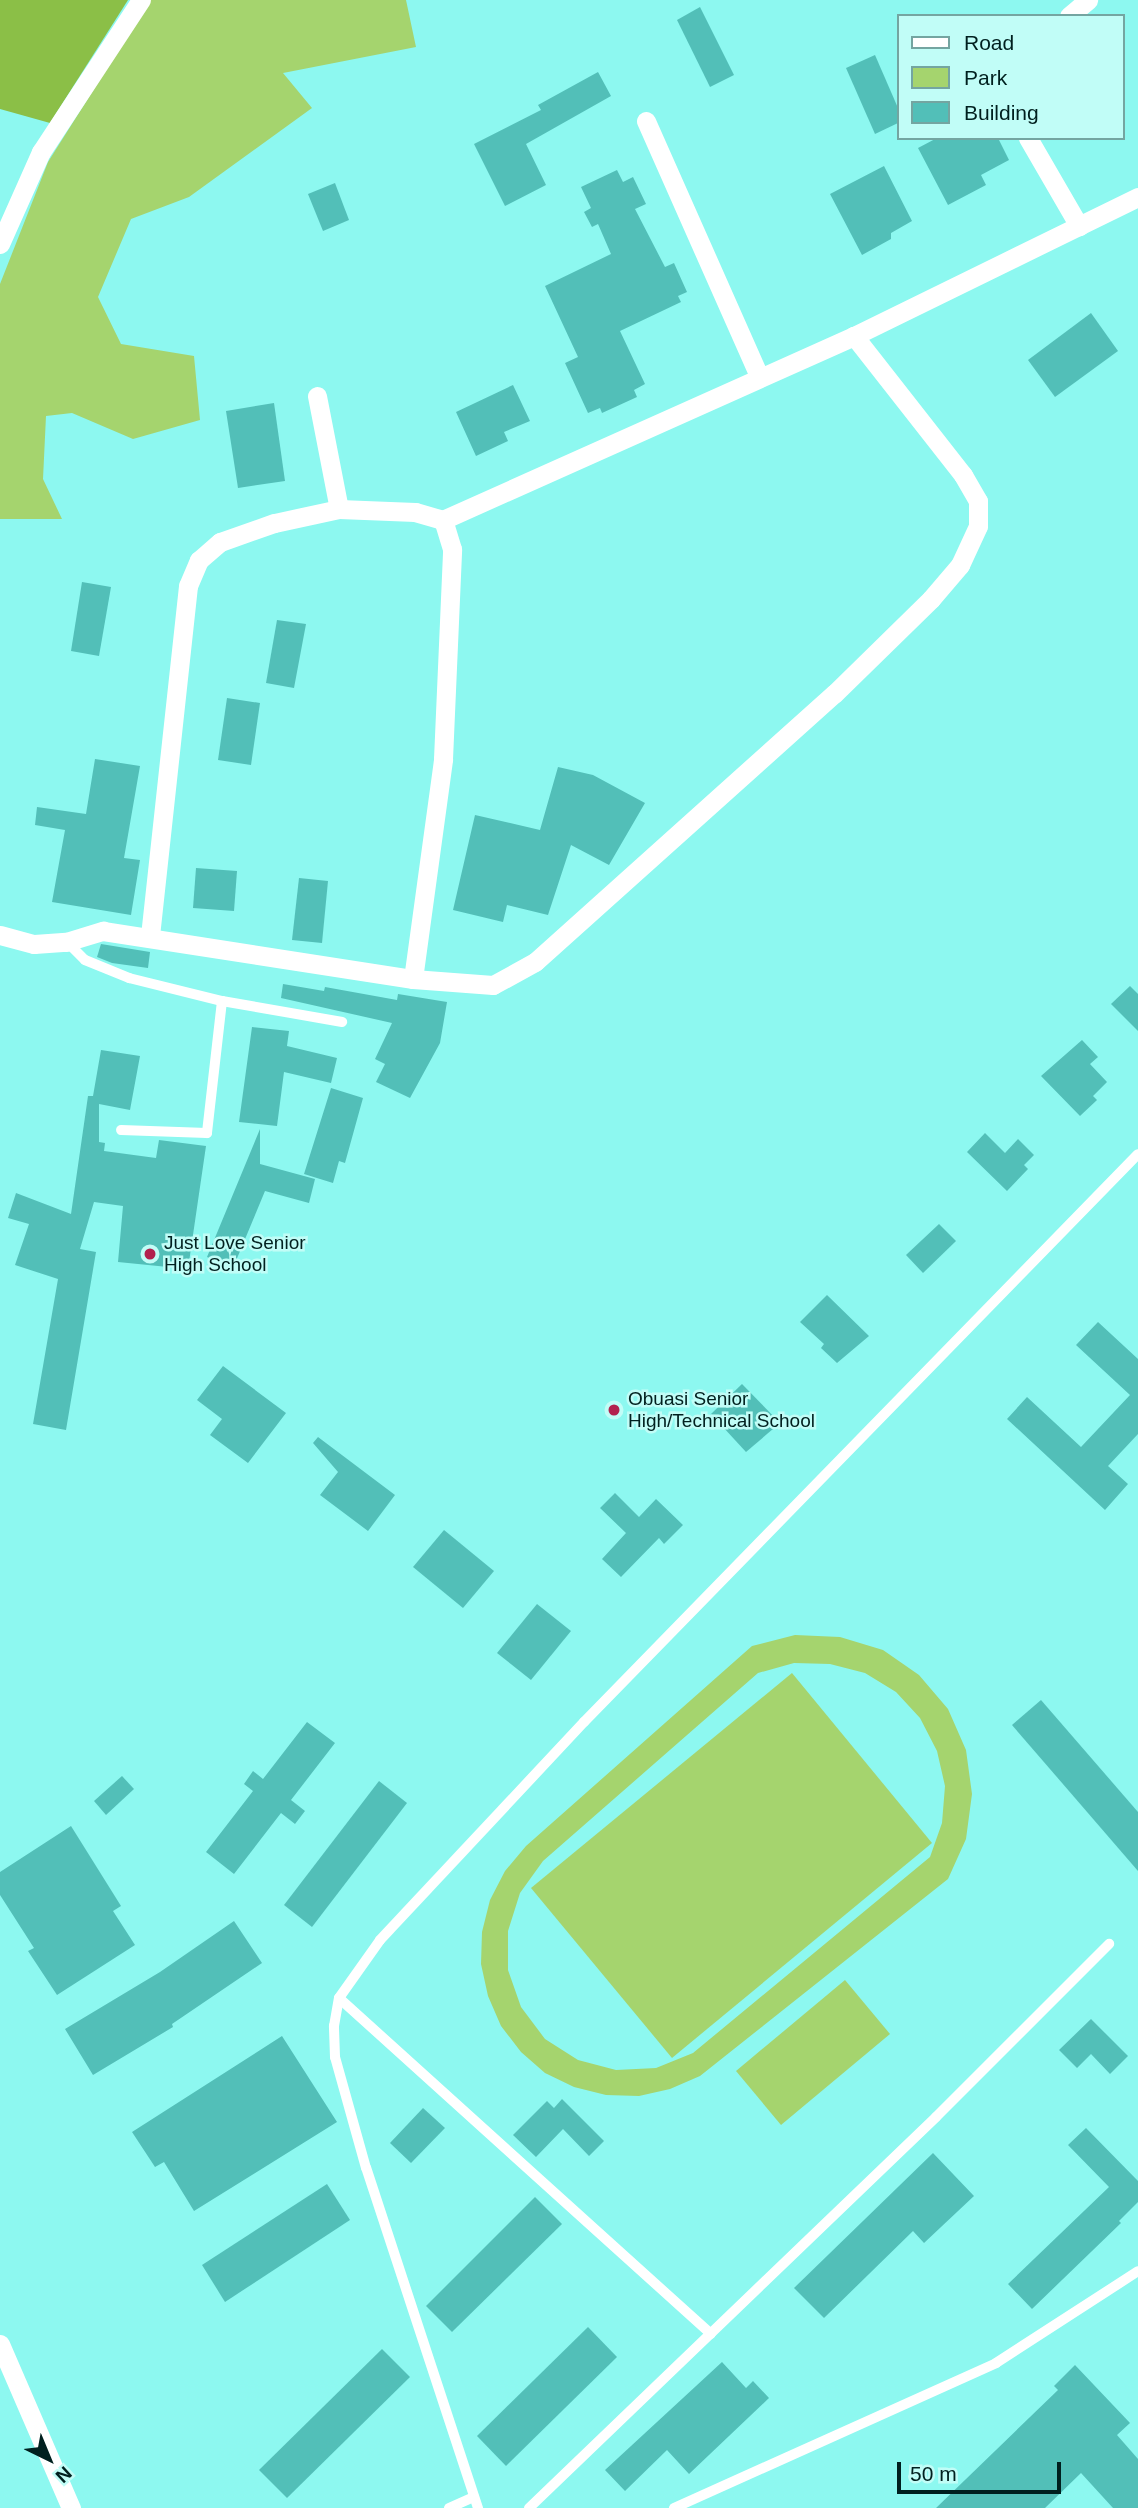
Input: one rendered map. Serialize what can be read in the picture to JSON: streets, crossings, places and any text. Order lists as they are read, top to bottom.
{
  "places": ["Just Love Senior High School", "Obuasi Senior High/Technical School"],
  "legend": ["Road", "Park", "Building"],
  "scale_bar": "50 m",
  "north": "bottom right"
}
